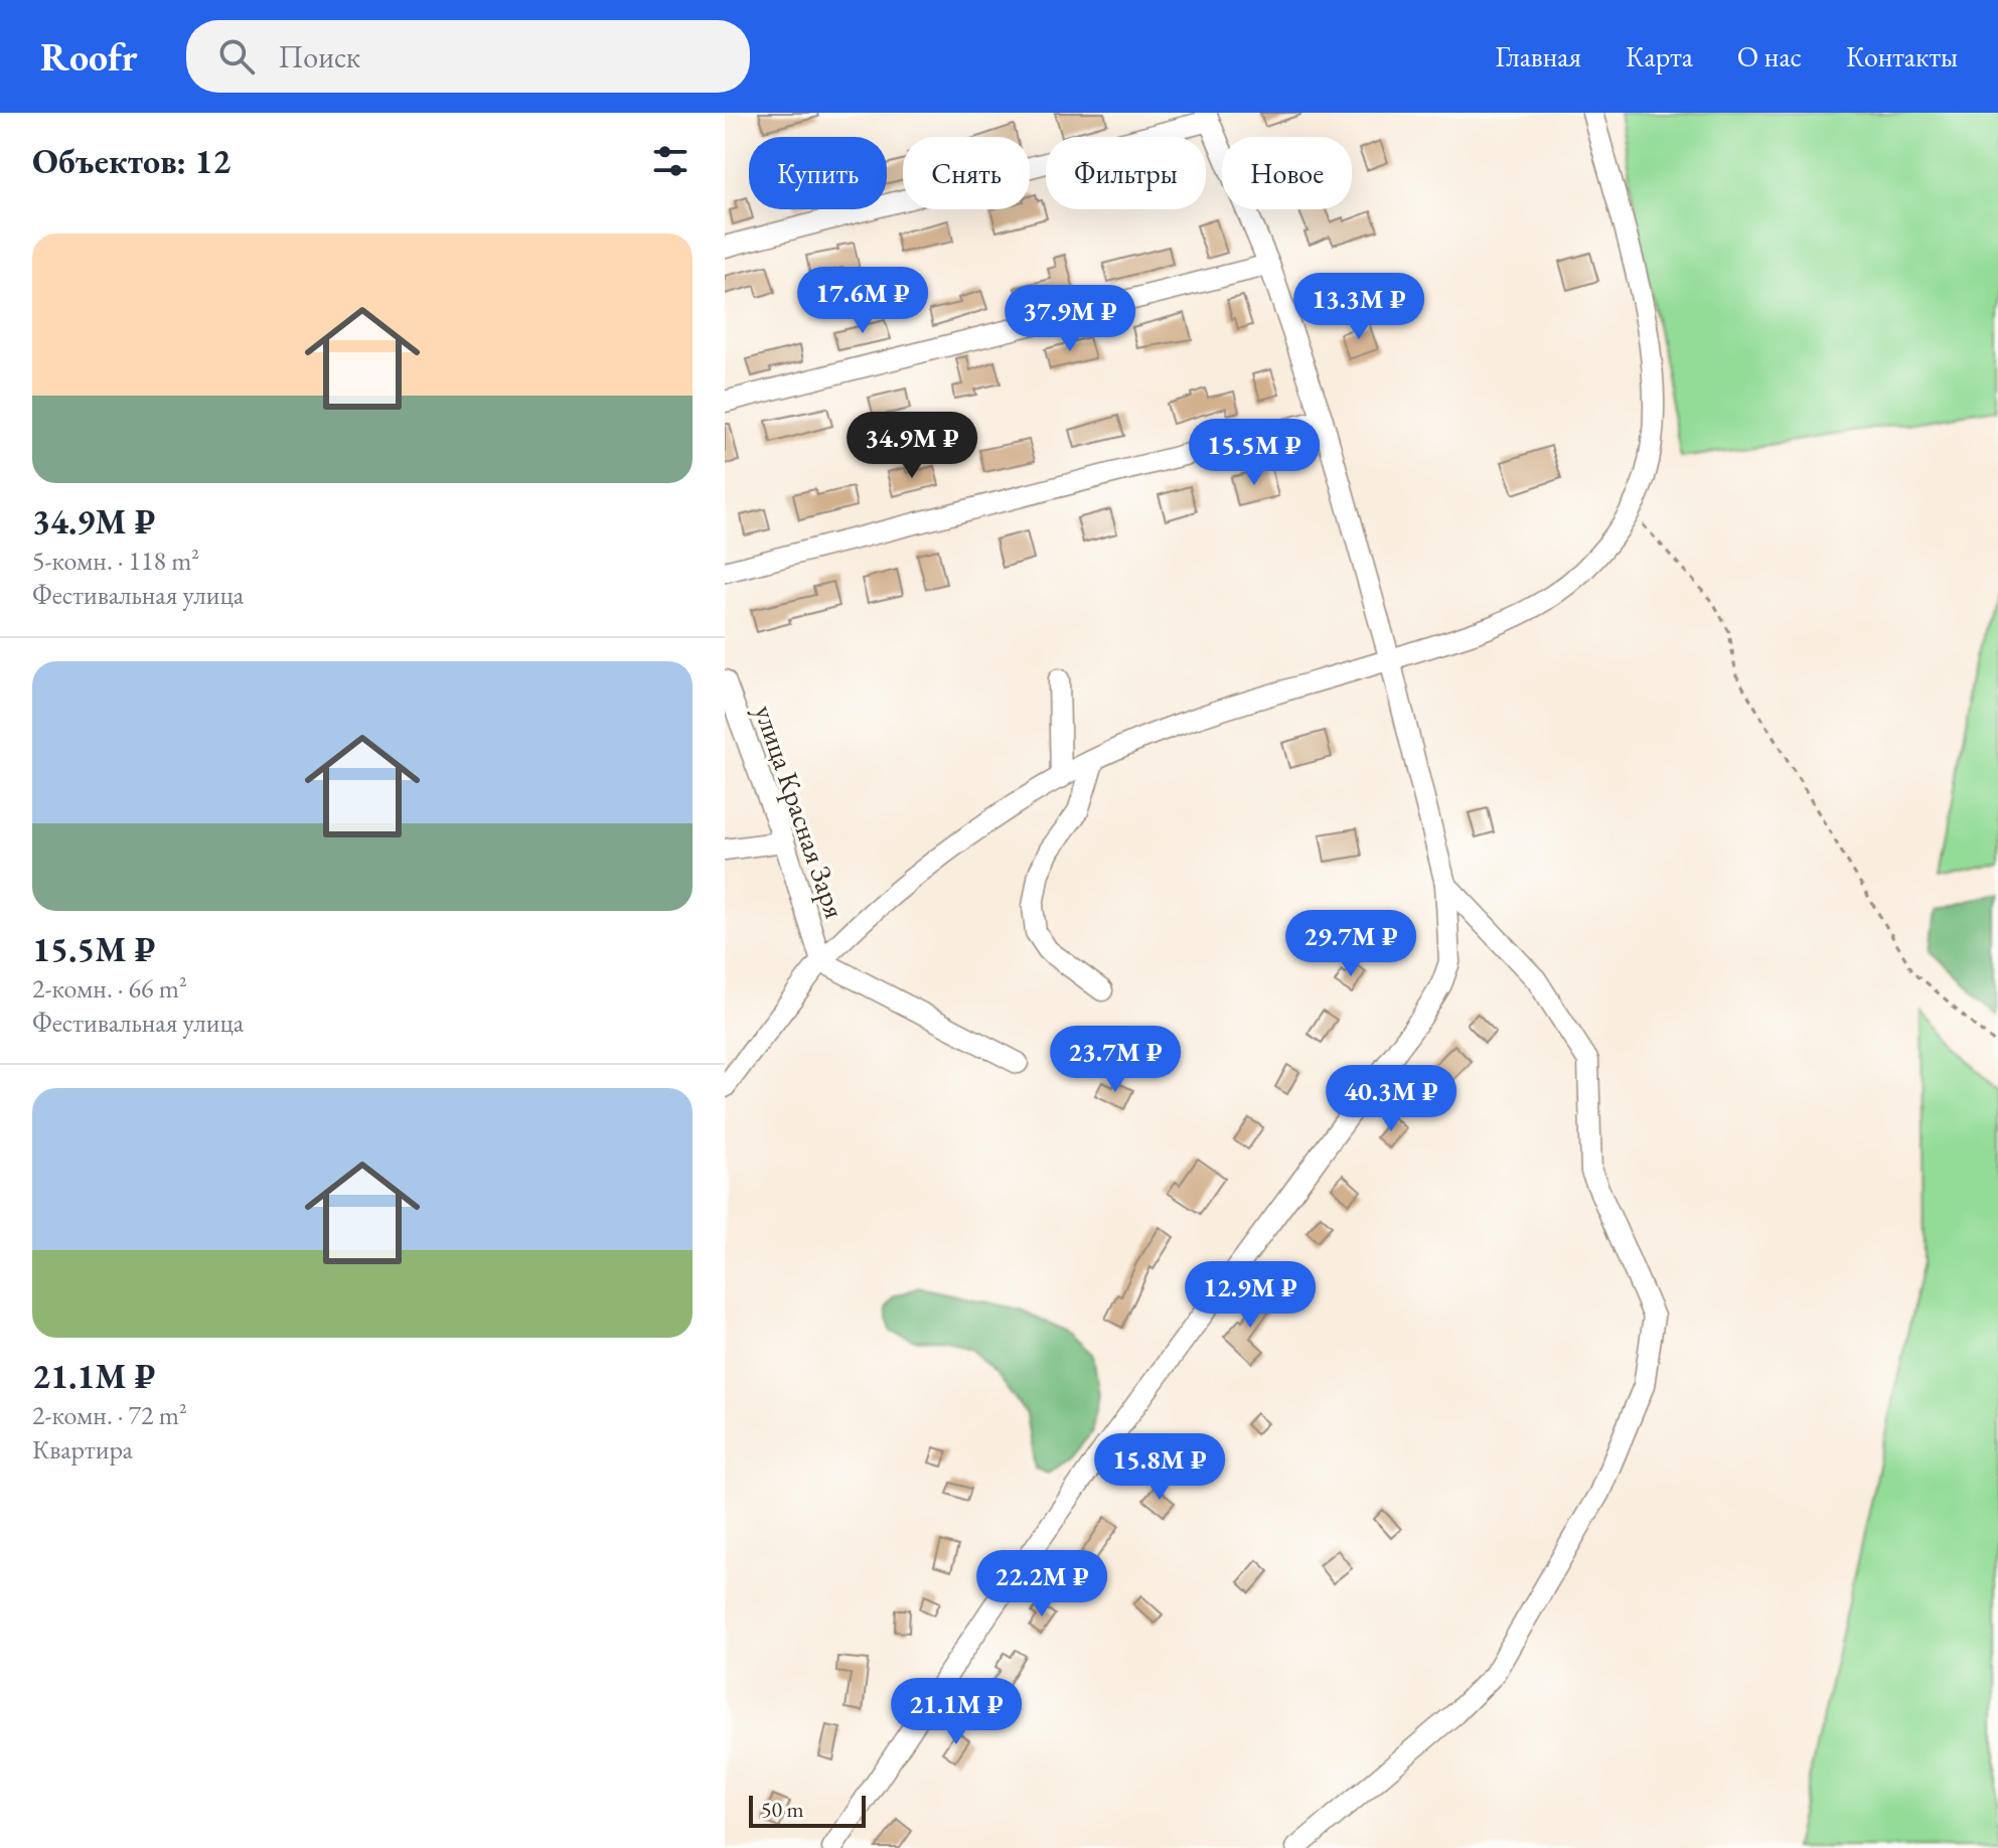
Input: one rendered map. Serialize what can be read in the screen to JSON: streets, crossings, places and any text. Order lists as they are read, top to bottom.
{
  "streets": {
    "street": ["улица Красная Заря"]
  },
  "scale_bar": "50 m",
  "page": {
    "header": "Roofr",
    "search": "Поиск",
    "nav": [
      "Главная",
      "Карта",
      "О нас",
      "Контакты"
    ],
    "heading": "Объектов: 12",
    "chip": [
      "Купить",
      "Снять",
      "Фильтры",
      "Новое"
    ],
    "list": [
      {
        "name": "34.9M ₽",
        "note": "5-комн. · 118 m² · Фестивальная улица"
      },
      {
        "name": "15.5M ₽",
        "note": "2-комн. · 66 m² · Фестивальная улица"
      },
      {
        "name": "21.1M ₽",
        "note": "2-комн. · 72 m² · Квартира"
      }
    ],
    "price": [
      "17.6M ₽",
      "13.3M ₽",
      "37.9M ₽",
      "34.9M ₽",
      "15.5M ₽",
      "29.7M ₽",
      "23.7M ₽",
      "40.3M ₽",
      "12.9M ₽",
      "15.8M ₽",
      "22.2M ₽",
      "21.1M ₽"
    ],
    "scale": "50 m"
  }
}
